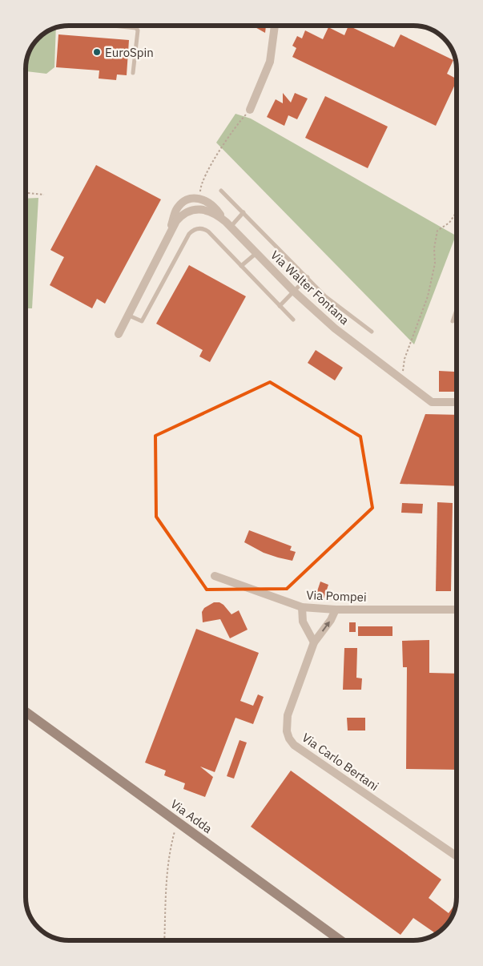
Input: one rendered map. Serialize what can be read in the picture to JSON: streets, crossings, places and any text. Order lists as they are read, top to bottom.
{
  "streets": {
    "main road": ["Via Adda"],
    "street": ["Via Walter Fontana", "Via Pompei", "Via Carlo Bertani"]
  },
  "crossings": [
    ["Via Pompei", "Via Carlo Bertani"]
  ],
  "places": ["EuroSpin"]
}
